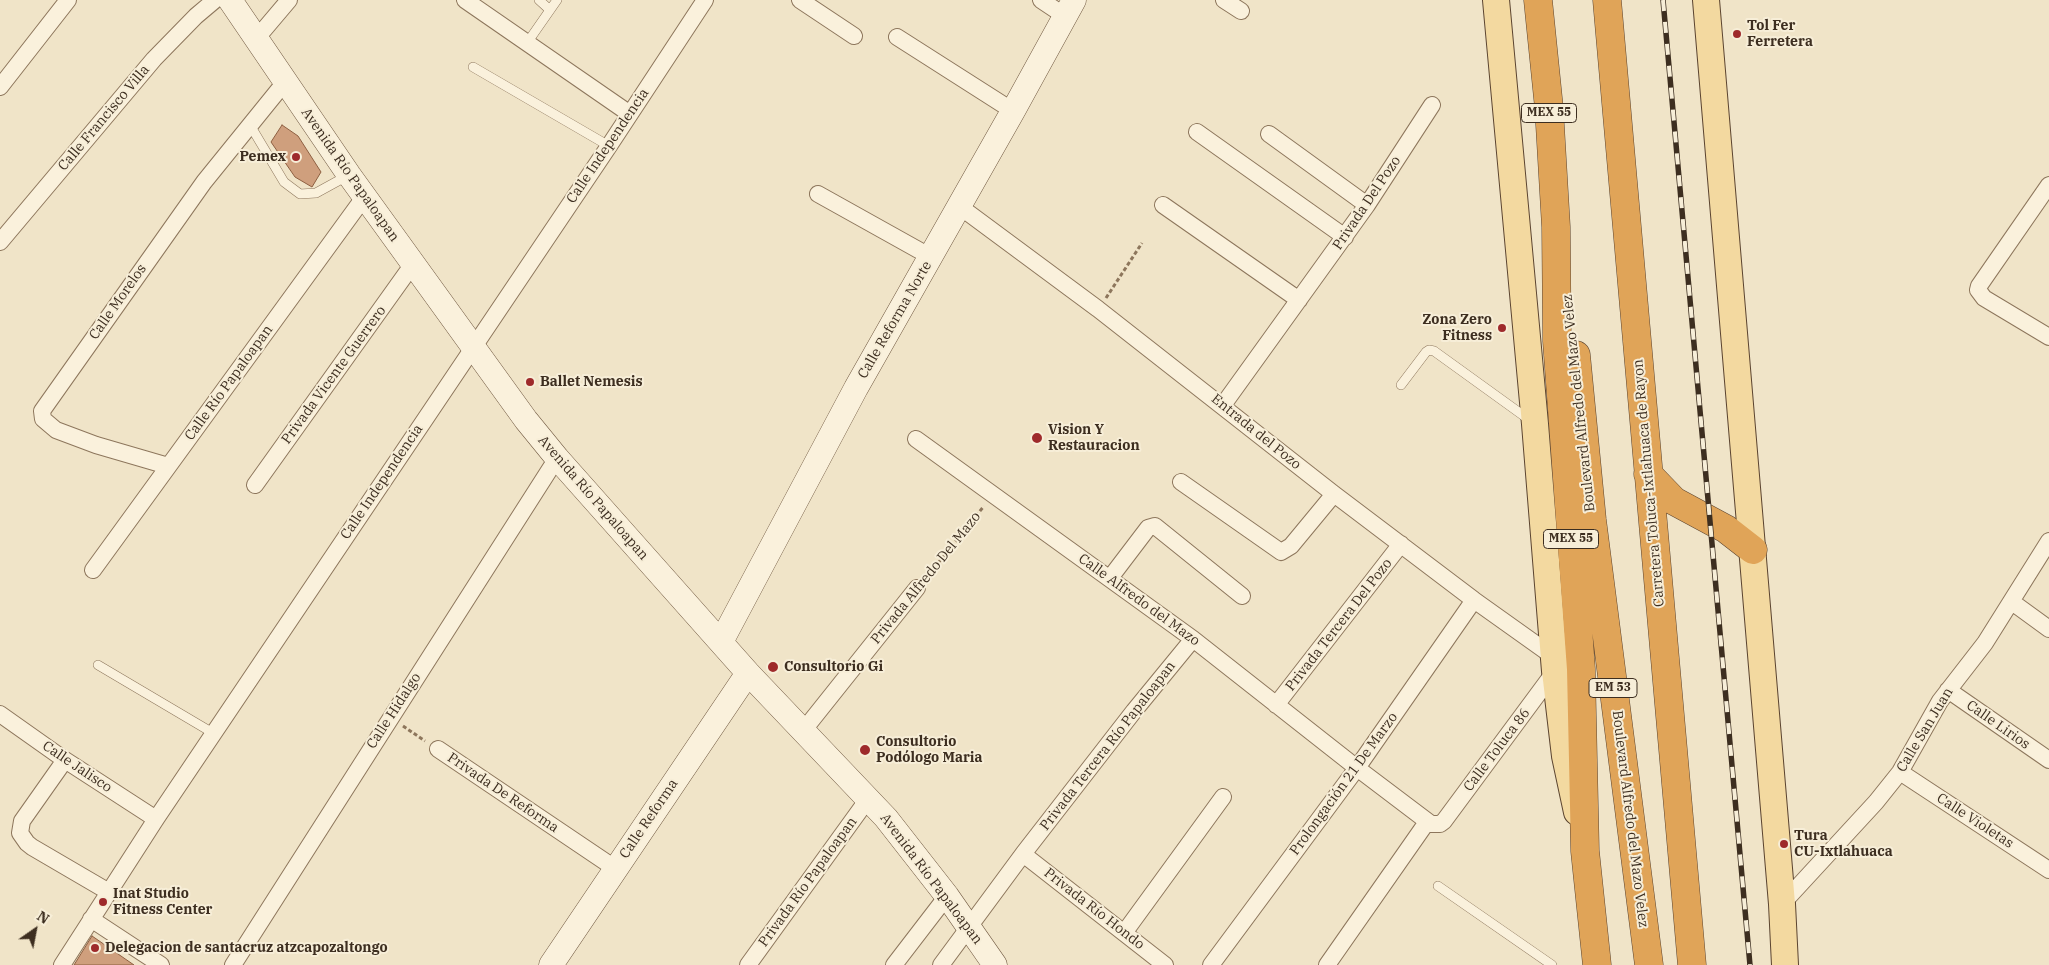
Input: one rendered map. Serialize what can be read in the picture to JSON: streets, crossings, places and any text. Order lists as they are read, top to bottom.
{
  "streets": {
    "highway": [
      "MEX 55",
      "Boulevard Alfredo del Mazo Velez",
      "Carretera Toluca-Ixtlahuaca de Rayon",
      "EM 53"
    ],
    "main road": ["Avenida Río Papaloapan", "Calle Reforma Norte", "Calle Reforma"],
    "street": [
      "Calle Francisco Villa",
      "Calle Independencia",
      "Privada Del Pozo",
      "Calle Morelos",
      "Privada Vicente Guerrero",
      "Calle Río Papaloapan",
      "Entrada del Pozo",
      "Privada Alfredo Del Mazo",
      "Calle Alfredo del Mazo",
      "Privada Tercera Del Pozo",
      "Calle Hidalgo",
      "Calle Lirios",
      "Calle San Juan",
      "Privada Tercera Río Papaloapan",
      "Calle Toluca 86",
      "Calle Jalisco",
      "Prolongación 21 De Marzo",
      "Privada De Reforma",
      "Calle Violetas",
      "Privada Río Papaloapan",
      "Privada Río Hondo"
    ]
  },
  "crossings": [
    ["MEX 55", "Boulevard Alfredo del Mazo Velez"],
    ["Calle Independencia", "Avenida Río Papaloapan"],
    ["Calle Independencia", "Calle Jalisco"],
    ["Avenida Río Papaloapan", "Calle Morelos"],
    ["Avenida Río Papaloapan", "Calle Reforma Norte"],
    ["Avenida Río Papaloapan", "Privada Vicente Guerrero"],
    ["Avenida Río Papaloapan", "Calle Río Papaloapan"],
    ["Avenida Río Papaloapan", "Privada Alfredo Del Mazo"],
    ["Avenida Río Papaloapan", "Calle Hidalgo"],
    ["Avenida Río Papaloapan", "Privada Tercera Río Papaloapan"],
    ["Avenida Río Papaloapan", "Calle Reforma"],
    ["Avenida Río Papaloapan", "Privada Río Papaloapan"],
    ["Privada Del Pozo", "Entrada del Pozo"],
    ["Calle Morelos", "Calle Río Papaloapan"],
    ["Calle Reforma Norte", "Entrada del Pozo"],
    ["Entrada del Pozo", "Privada Tercera Del Pozo"],
    ["Entrada del Pozo", "Calle Toluca 86"],
    ["Entrada del Pozo", "Prolongación 21 De Marzo"],
    ["Privada Alfredo Del Mazo", "Calle Alfredo del Mazo"],
    ["Calle Alfredo del Mazo", "Privada Tercera Del Pozo"],
    ["Calle Alfredo del Mazo", "Privada Tercera Río Papaloapan"],
    ["Calle Alfredo del Mazo", "Calle Toluca 86"],
    ["Calle Alfredo del Mazo", "Prolongación 21 De Marzo"],
    ["Calle Hidalgo", "Privada De Reforma"],
    ["Calle Lirios", "Calle San Juan"],
    ["Calle San Juan", "Calle Violetas"],
    ["Privada Tercera Río Papaloapan", "Privada Río Hondo"],
    ["Privada De Reforma", "Calle Reforma"]
  ],
  "places": [
    "Tol Fer Ferretera",
    "Pemex",
    "Zona Zero Fitness",
    "Ballet Nemesis",
    "Vision Y Restauracion",
    "Consultorio Gi",
    "Consultorio Podólogo Maria",
    "Tura CU-Ixtlahuaca",
    "Inat Studio Fitness Center",
    "Delegacion de santacruz atzcapozaltongo"
  ],
  "north": "top right"
}
